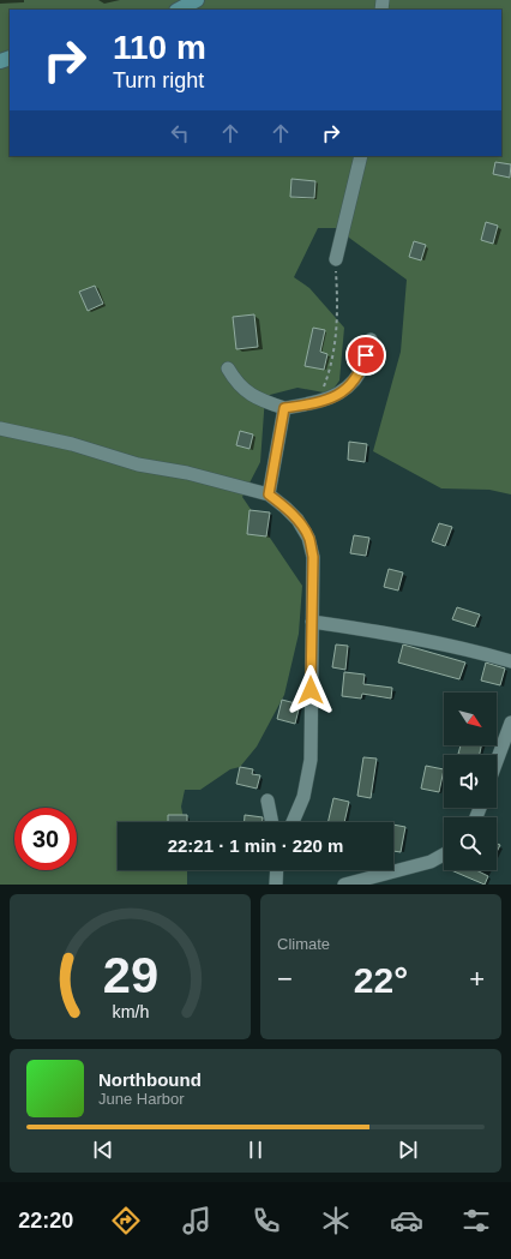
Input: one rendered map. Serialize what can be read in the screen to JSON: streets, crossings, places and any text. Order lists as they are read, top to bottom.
{
  "north": "bottom right",
  "page": {
    "turn": ["110 m", "Turn right"],
    "limit": "30",
    "trip": "22:21 · 1 min · 220 m",
    "tile": "Climate",
    "heat": ["−", "22°", "+"],
    "song": ["Northbound", "June Harbor"],
    "tabs": "22:20",
    "gauge": ["29", "km/h"]
  }
}
